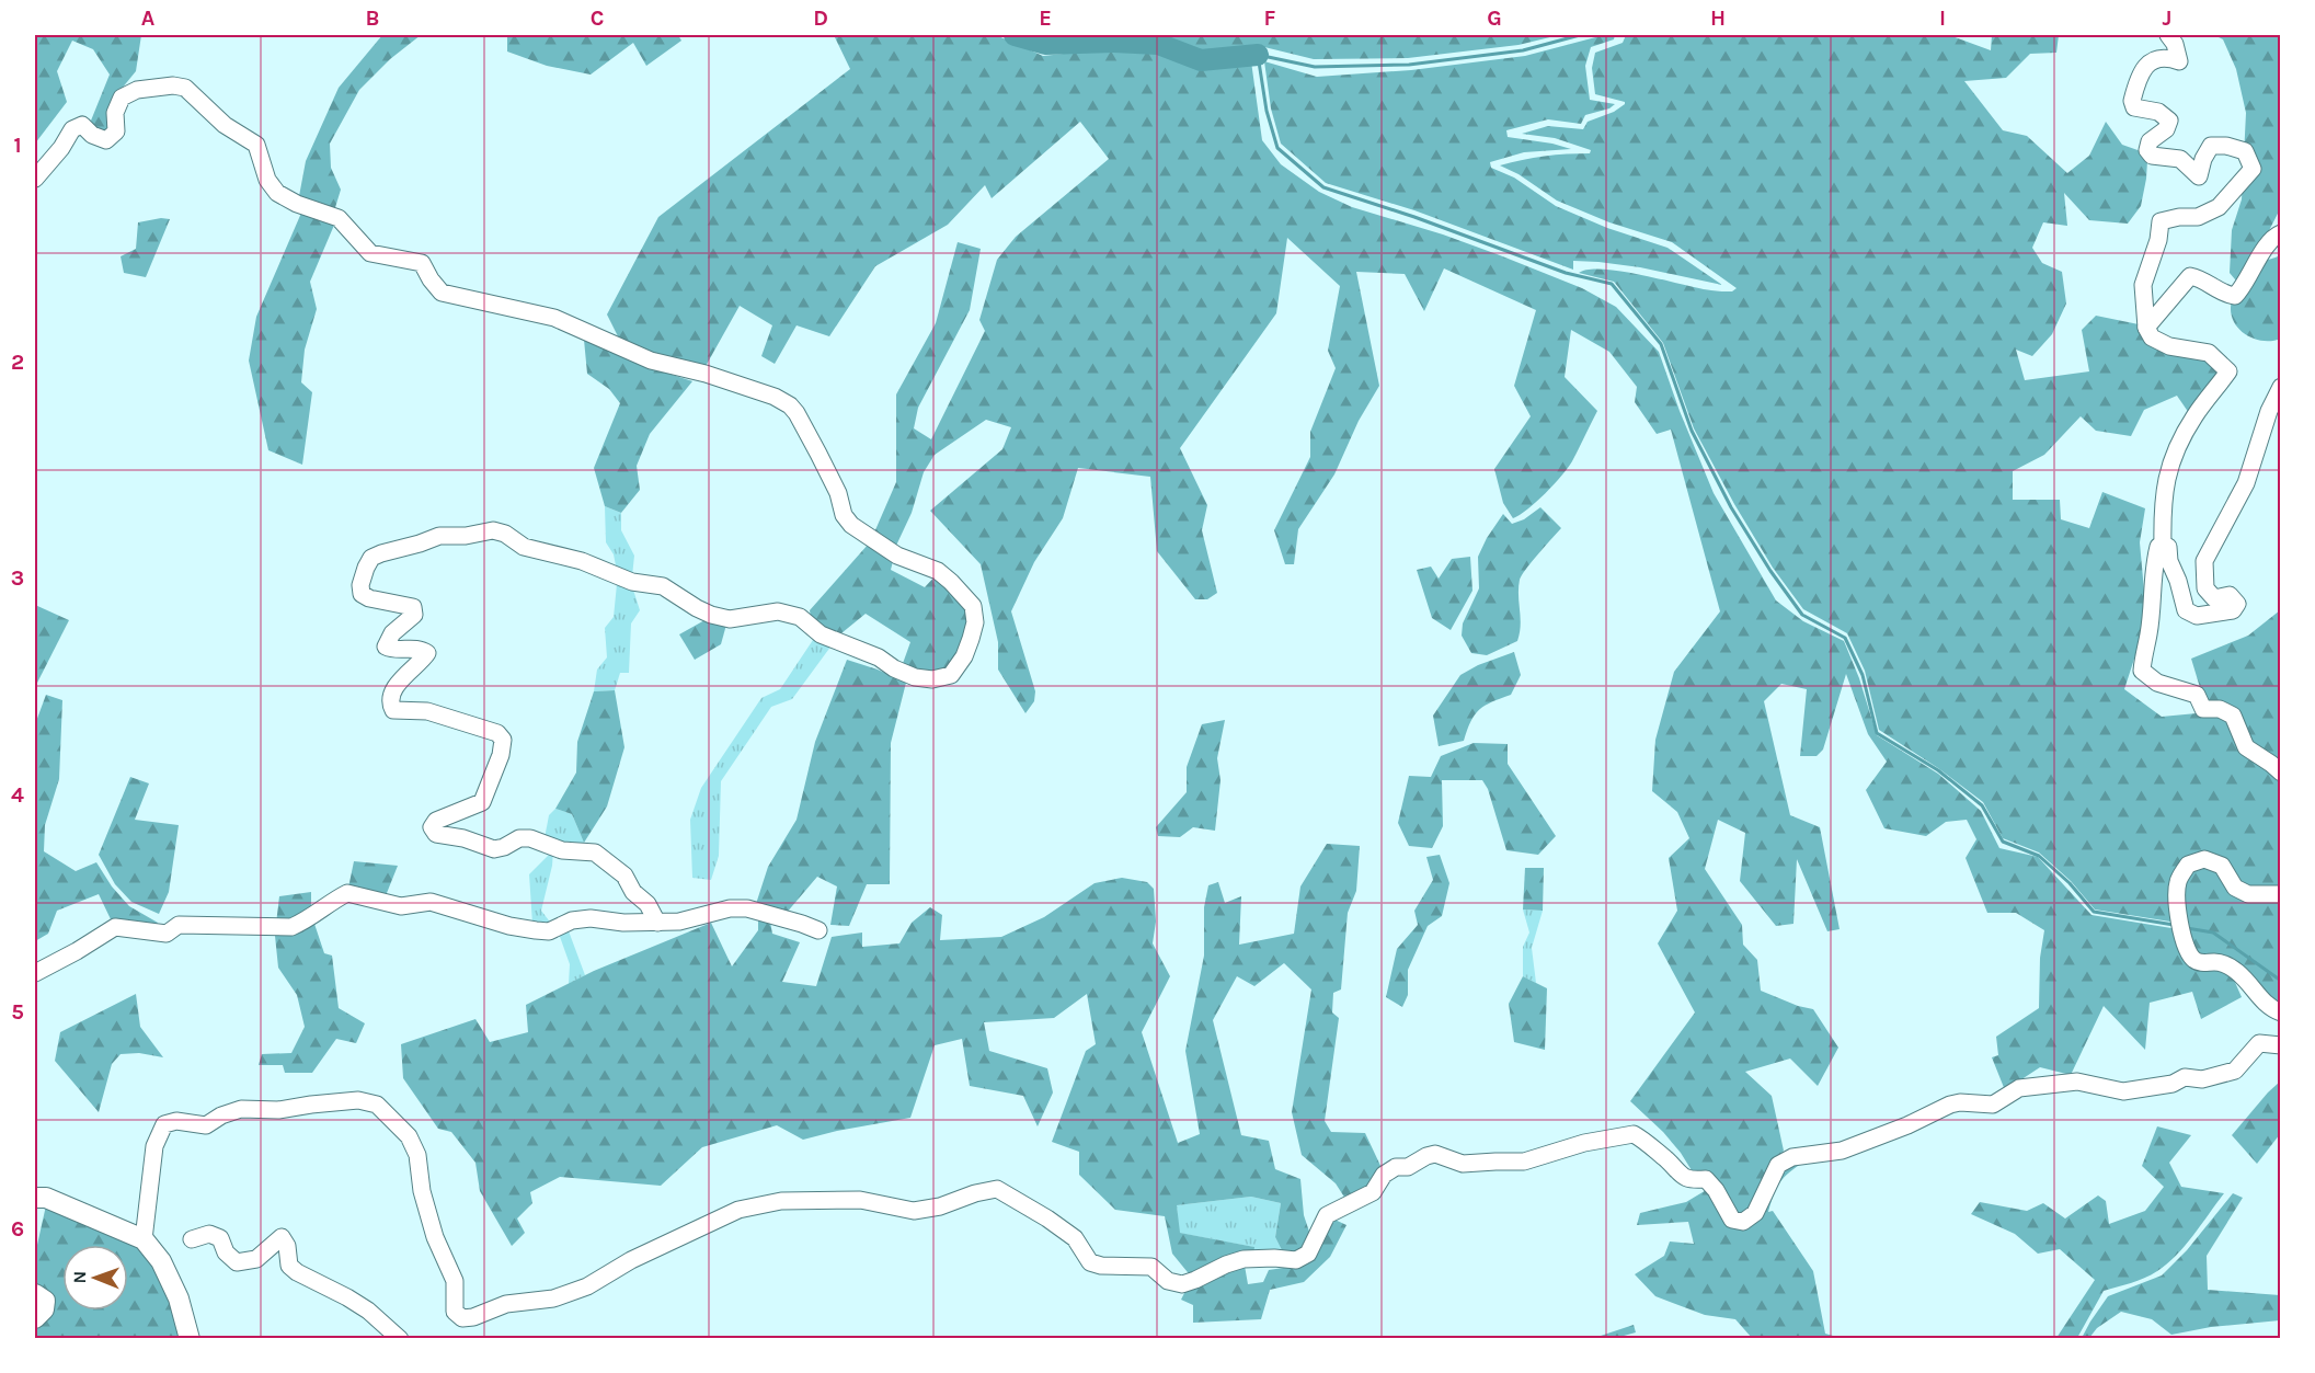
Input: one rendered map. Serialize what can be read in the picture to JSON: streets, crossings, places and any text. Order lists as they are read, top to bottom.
{
  "north": "left",
  "grid": {
    "columns": [
      "A",
      "B",
      "C",
      "D",
      "E",
      "F",
      "G",
      "H",
      "I",
      "J"
    ],
    "rows": [
      "1",
      "2",
      "3",
      "4",
      "5",
      "6"
    ]
  }
}
